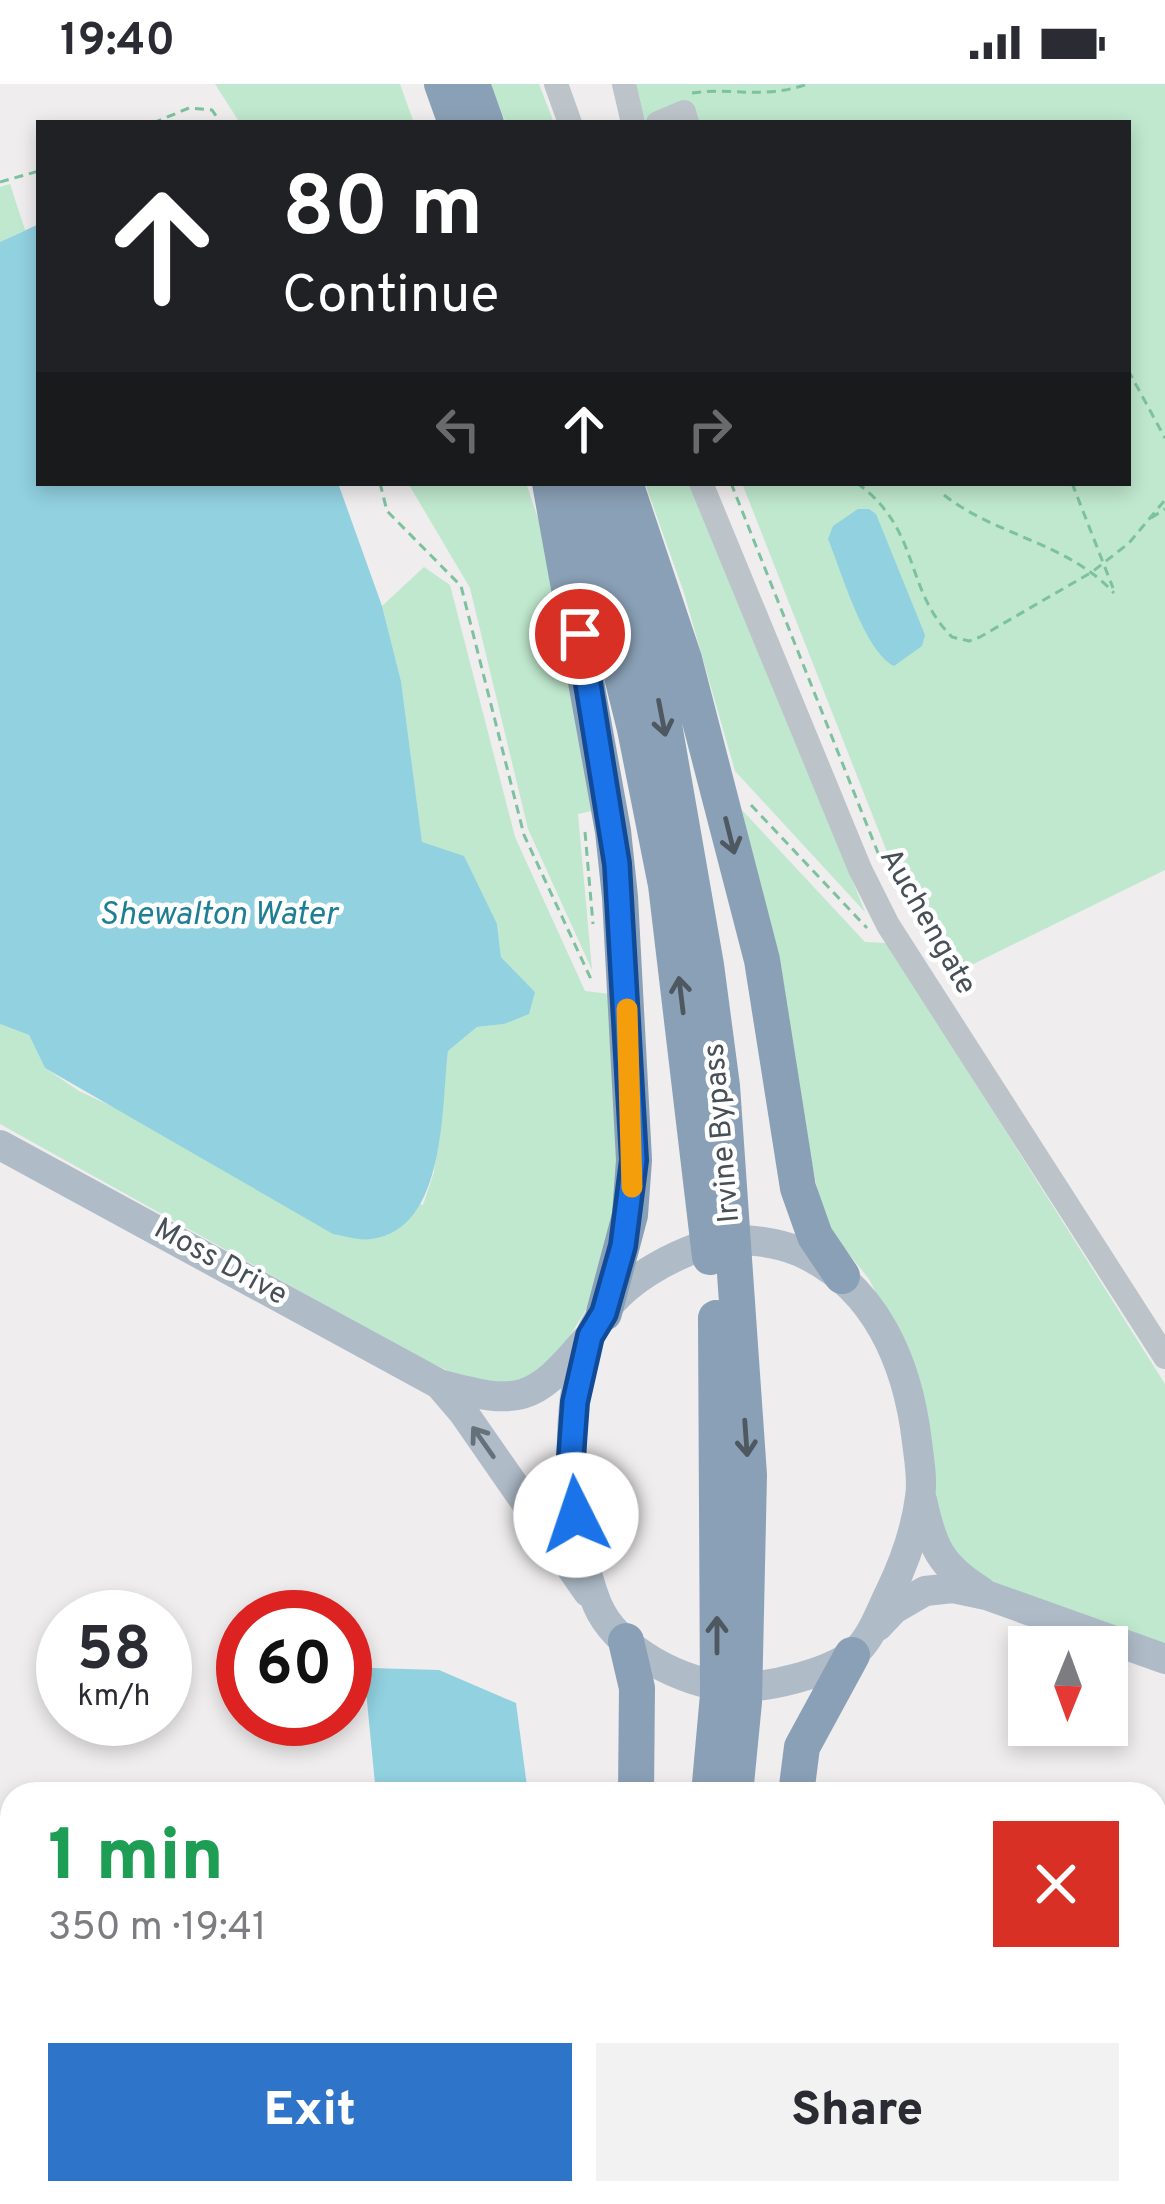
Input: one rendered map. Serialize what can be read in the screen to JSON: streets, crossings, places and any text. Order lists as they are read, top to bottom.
{
  "streets": {
    "highway": ["Irvine Bypass"],
    "main road": ["Moss Drive"],
    "street": ["Auchengate"]
  },
  "water": ["Shewalton Water"],
  "north": "bottom",
  "page": {
    "status": "19:40",
    "turn": ["80 m", "Continue"],
    "speed": "58 km/h",
    "limit": "60",
    "heading": ["1 min", "350 m · 19:41"],
    "buttons": ["Exit", "Share"]
  }
}
